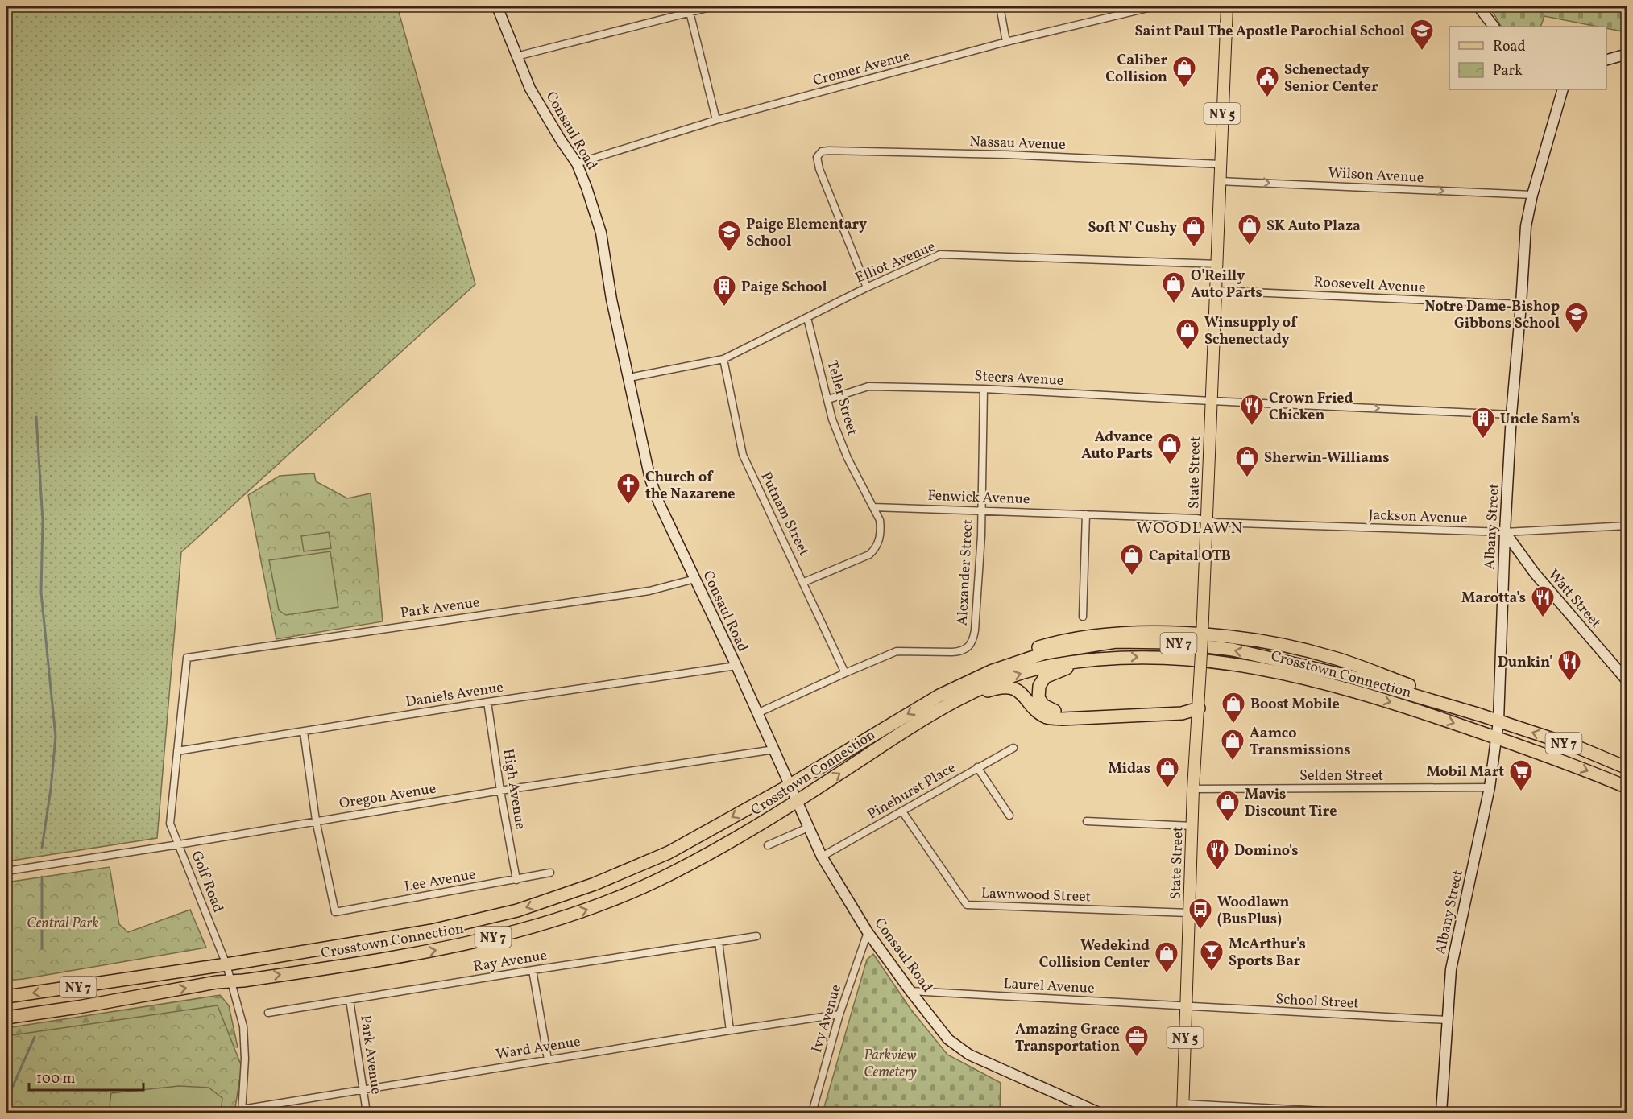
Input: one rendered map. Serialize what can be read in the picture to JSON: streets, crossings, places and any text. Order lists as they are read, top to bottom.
{
  "streets": {
    "highway": ["NY 7", "Crosstown Connection"],
    "main road": ["NY 5", "State Street"],
    "street": [
      "Cromer Avenue",
      "Consaul Road",
      "Nassau Avenue",
      "Wilson Avenue",
      "Elliot Avenue",
      "Roosevelt Avenue",
      "Steers Avenue",
      "Teller Street",
      "Fenwick Avenue",
      "Putnam Street",
      "Jackson Avenue",
      "Albany Street",
      "Alexander Street",
      "Watt Street",
      "Park Avenue",
      "Daniels Avenue",
      "Selden Street",
      "High Avenue",
      "Pinehurst Place",
      "Oregon Avenue",
      "Lee Avenue",
      "Golf Road",
      "Lawnwood Street",
      "Ray Avenue",
      "Laurel Avenue",
      "School Street",
      "Ivy Avenue",
      "Ward Avenue"
    ]
  },
  "crossings": [
    ["Cromer Avenue", "Consaul Road"],
    ["Consaul Road", "Elliot Avenue"],
    ["Consaul Road", "Alexander Street"],
    ["Consaul Road", "Park Avenue"],
    ["Consaul Road", "Crosstown Connection"],
    ["Consaul Road", "Daniels Avenue"],
    ["Consaul Road", "Pinehurst Place"],
    ["Consaul Road", "Oregon Avenue"],
    ["Consaul Road", "Laurel Avenue"],
    ["Consaul Road", "Ivy Avenue"],
    ["Nassau Avenue", "Elliot Avenue"],
    ["Nassau Avenue", "State Street"],
    ["Wilson Avenue", "State Street"],
    ["Wilson Avenue", "Albany Street"],
    ["Elliot Avenue", "Teller Street"],
    ["Elliot Avenue", "State Street"],
    ["Elliot Avenue", "Putnam Street"],
    ["Roosevelt Avenue", "State Street"],
    ["Roosevelt Avenue", "Albany Street"],
    ["Steers Avenue", "Teller Street"],
    ["Steers Avenue", "State Street"],
    ["Steers Avenue", "Albany Street"],
    ["Steers Avenue", "Alexander Street"],
    ["Teller Street", "Fenwick Avenue"],
    ["State Street", "Fenwick Avenue"],
    ["State Street", "Jackson Avenue"],
    ["State Street", "Selden Street"],
    ["State Street", "Lawnwood Street"],
    ["State Street", "Laurel Avenue"],
    ["State Street", "School Street"],
    ["Fenwick Avenue", "Jackson Avenue"],
    ["Fenwick Avenue", "Alexander Street"],
    ["Putnam Street", "Alexander Street"],
    ["Jackson Avenue", "Albany Street"],
    ["Jackson Avenue", "Watt Street"],
    ["Albany Street", "Watt Street"],
    ["Albany Street", "Crosstown Connection"],
    ["Albany Street", "Selden Street"],
    ["Albany Street", "School Street"],
    ["Park Avenue", "Golf Road"],
    ["Park Avenue", "Ray Avenue"],
    ["Park Avenue", "Ward Avenue"],
    ["Crosstown Connection", "Golf Road"],
    ["Daniels Avenue", "High Avenue"],
    ["Daniels Avenue", "Golf Road"],
    ["High Avenue", "Oregon Avenue"],
    ["High Avenue", "Lee Avenue"],
    ["Pinehurst Place", "Lawnwood Street"],
    ["Oregon Avenue", "Lee Avenue"],
    ["Oregon Avenue", "Golf Road"],
    ["Golf Road", "Ward Avenue"],
    ["Laurel Avenue", "School Street"],
    ["Ivy Avenue", "Ward Avenue"]
  ],
  "one_way": ["Wilson Avenue", "Steers Avenue"],
  "districts": ["WOODLAWN"],
  "parks": ["Central Park", "Parkview Cemetery"],
  "places": {
    "school or university": ["Saint Paul The Apostle Parochial School", "Paige Elementary School", "Notre Dame-Bishop Gibbons School"],
    "shop": [
      "Caliber Collision",
      "SK Auto Plaza",
      "Soft N' Cushy",
      "O'Reilly Auto Parts",
      "Winsupply of Schenectady",
      "Advance Auto Parts",
      "Sherwin-Williams",
      "Capital OTB",
      "Boost Mobile",
      "Aamco Transmissions",
      "Midas",
      "Mavis Discount Tire",
      "Wedekind Collision Center"
    ],
    "public building": ["Schenectady Senior Center"],
    "building": ["Paige School", "Uncle Sam's"],
    "restaurant": [
      "Crown Fried Chicken",
      "Marotta's",
      "Dunkin'",
      "Domino's"
    ],
    "church": ["Church of the Nazarene"],
    "supermarket": ["Mobil Mart"],
    "bus stop": ["Woodlawn (BusPlus)"],
    "bar": ["McArthur's Sports Bar"],
    "office": ["Amazing Grace Transportation"]
  },
  "legend": ["Road", "Park"],
  "scale_bar": "100 m"
}
